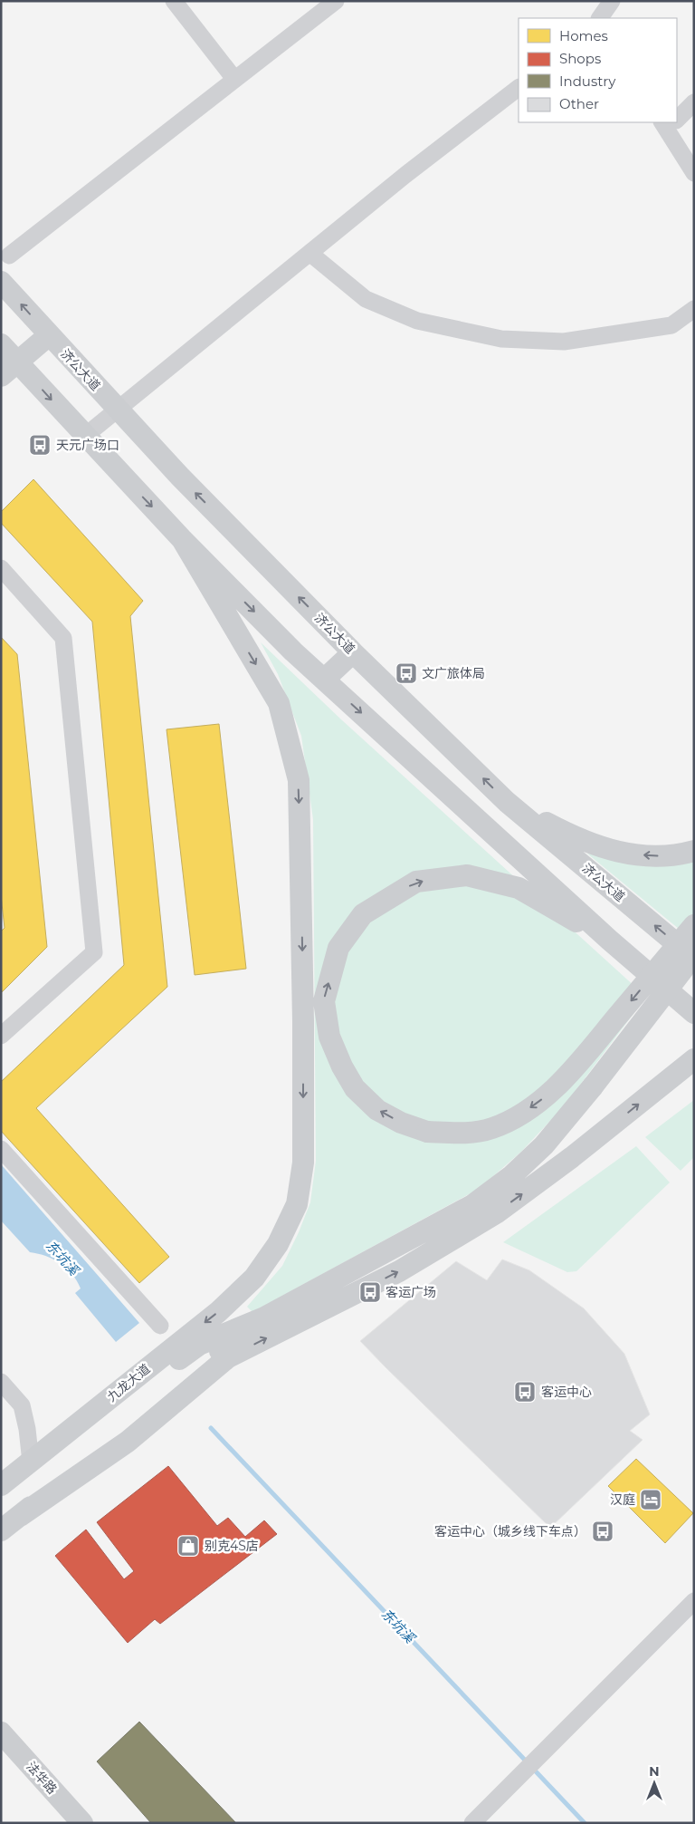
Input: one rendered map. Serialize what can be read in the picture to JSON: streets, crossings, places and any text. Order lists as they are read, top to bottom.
{
  "streets": {
    "main road": ["济公大道", "九龙大道", "法华路"]
  },
  "one_way": ["九龙大道"],
  "water": ["东坑溪"],
  "places": {
    "bus stop": [
      "天元广场口",
      "文广旅体局",
      "客运广场",
      "客运中心",
      "客运中心（城乡线下车点）"
    ],
    "hotel": ["汉庭"],
    "shop": ["别克4S店"]
  },
  "legend": [
    "Homes",
    "Shops",
    "Industry",
    "Other"
  ],
  "north": "top"
}
